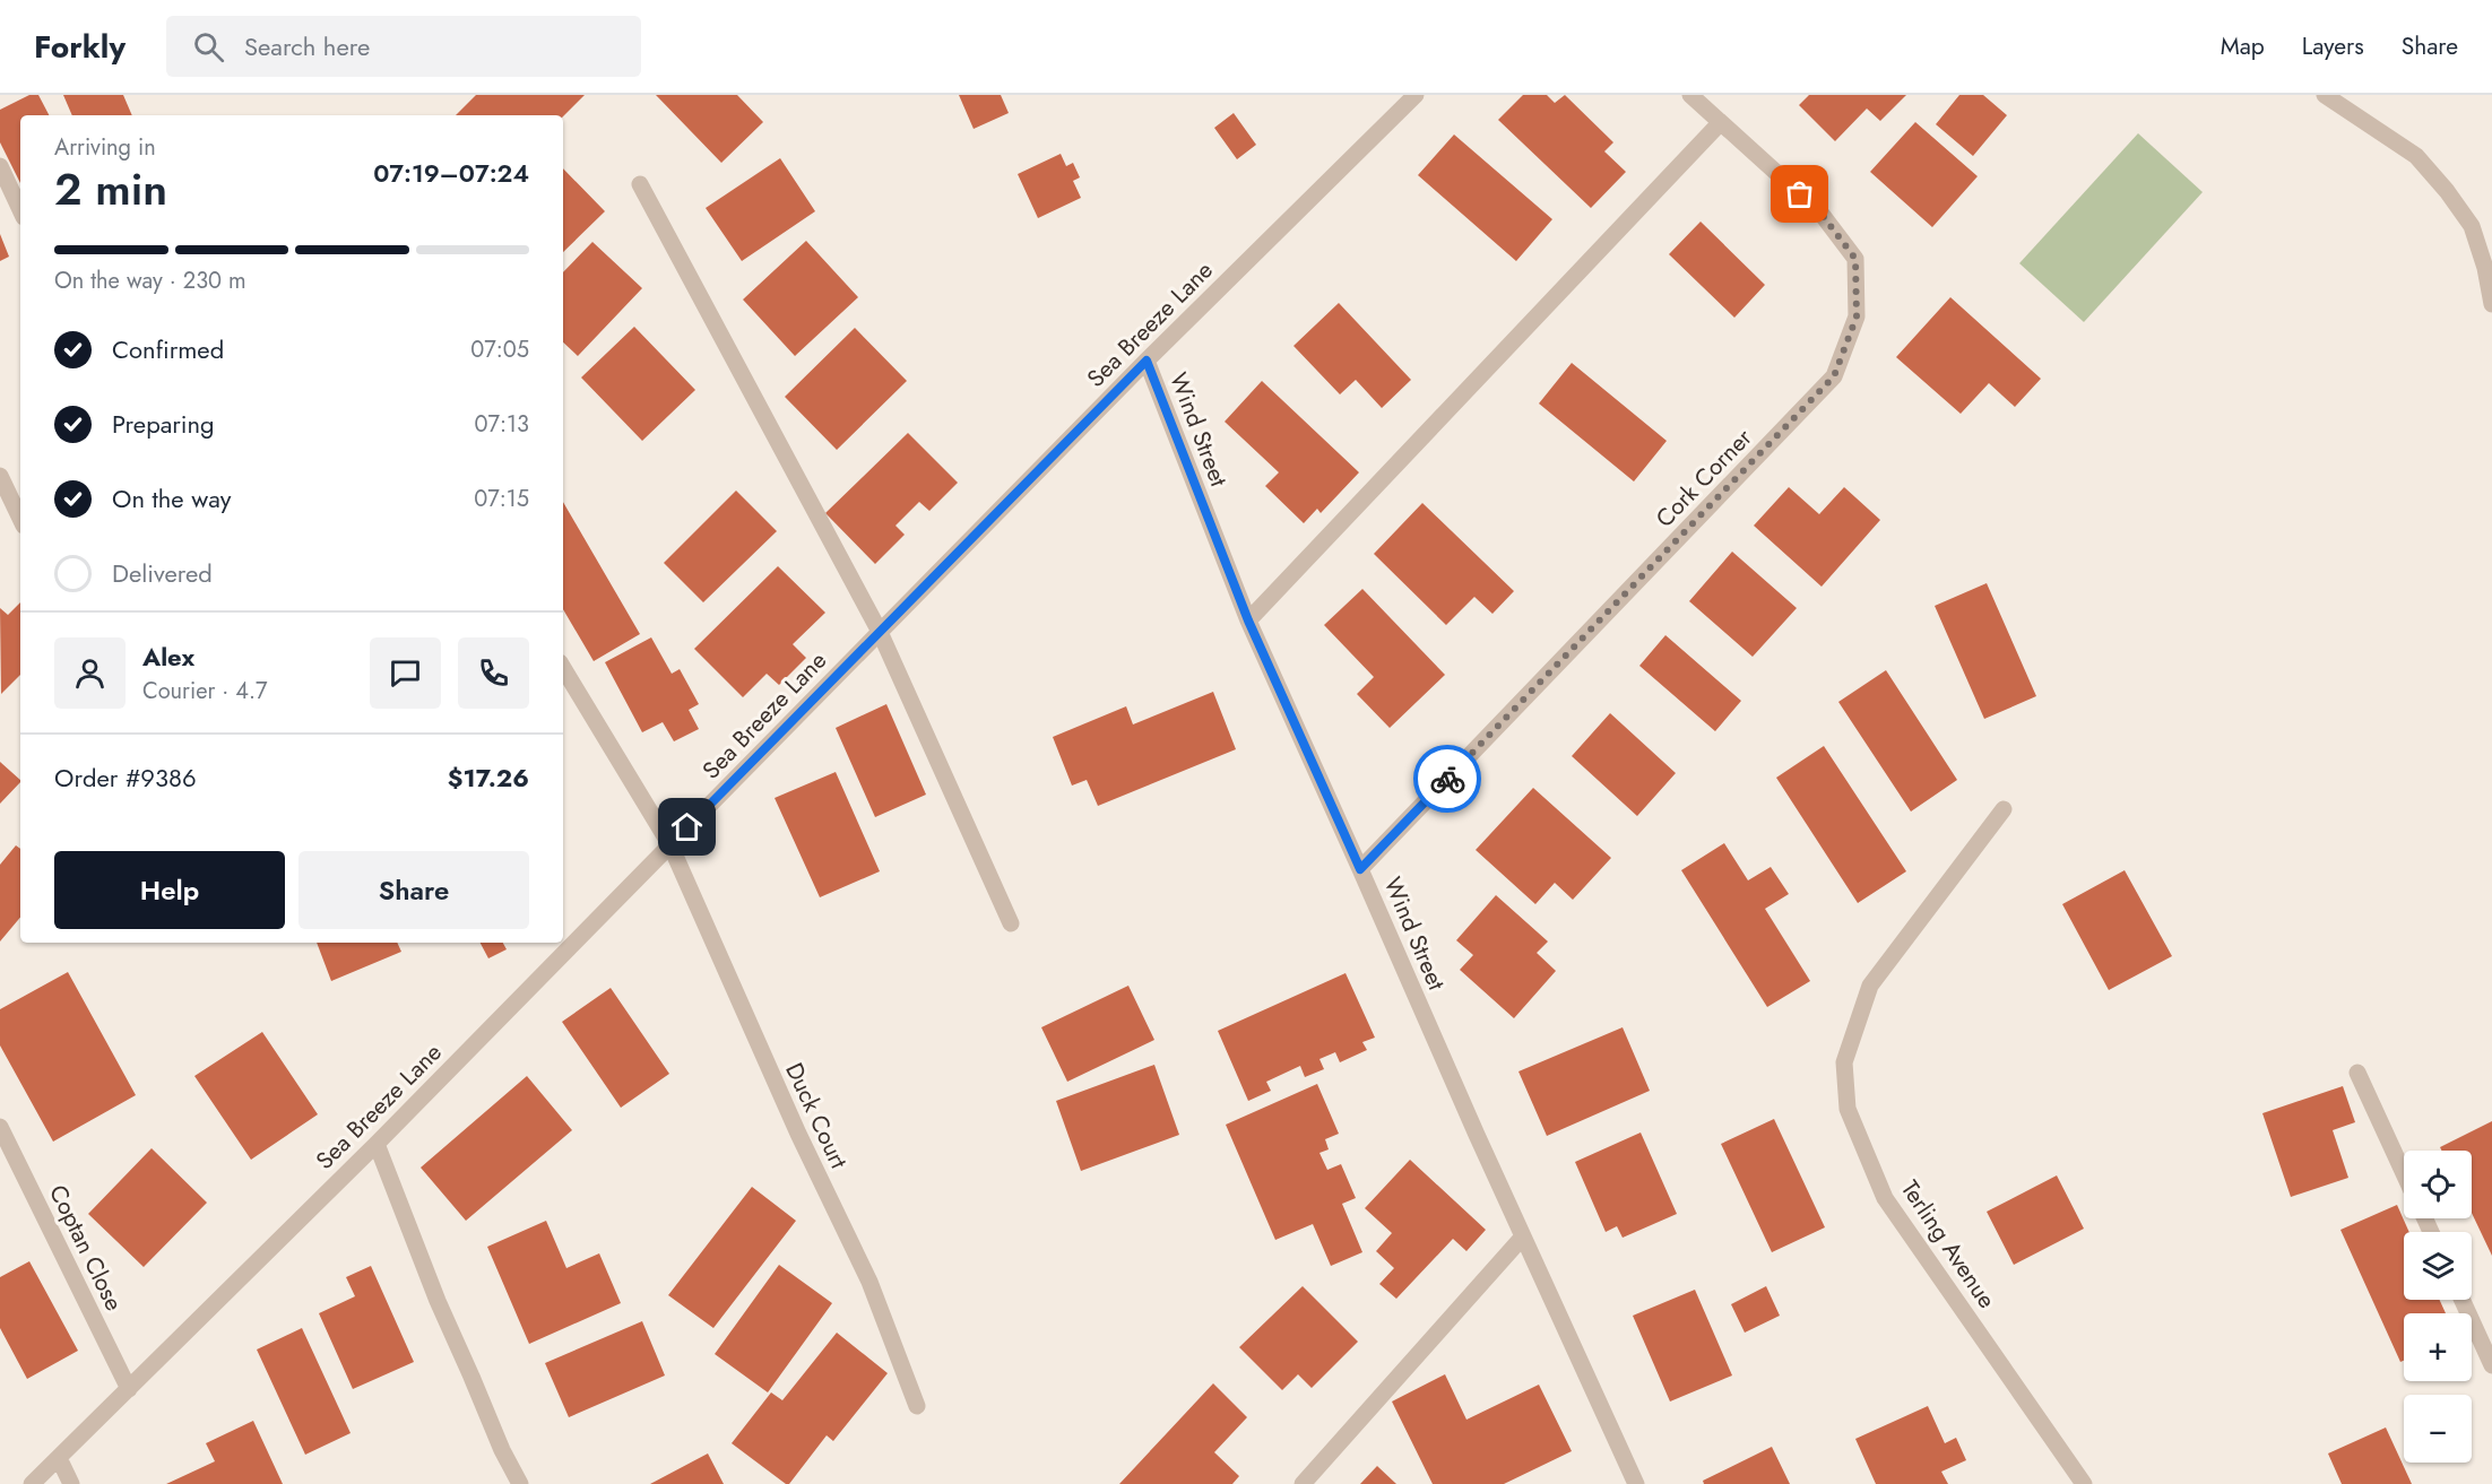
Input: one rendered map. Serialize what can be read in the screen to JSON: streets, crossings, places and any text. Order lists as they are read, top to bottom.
{
  "streets": {
    "street": [
      "Sea Breeze Lane",
      "Wind Street",
      "Cork Corner",
      "Duck Court",
      "Terling Avenue",
      "Coptan Close"
    ]
  },
  "crossings": [
    ["Sea Breeze Lane", "Wind Street"],
    ["Sea Breeze Lane", "Duck Court"],
    ["Sea Breeze Lane", "Coptan Close"],
    ["Wind Street", "Cork Corner"]
  ],
  "page": {
    "header": "Forkly",
    "search": "Search here",
    "nav": ["Map", "Layers", "Share"],
    "heading": ["2 min", "Arriving in", "07:19–07:24"],
    "panel": [
      "Alex",
      "Courier · 4.7",
      "Order #9386",
      "$17.26"
    ],
    "bar": "On the way · 230 m",
    "list": [
      ["Confirmed", "07:05"],
      ["Preparing", "07:13"],
      ["On the way", "07:15"],
      "Delivered"
    ],
    "buttons": ["Help", "Share"],
    "map_buttons": ["+", "−"]
  }
}
